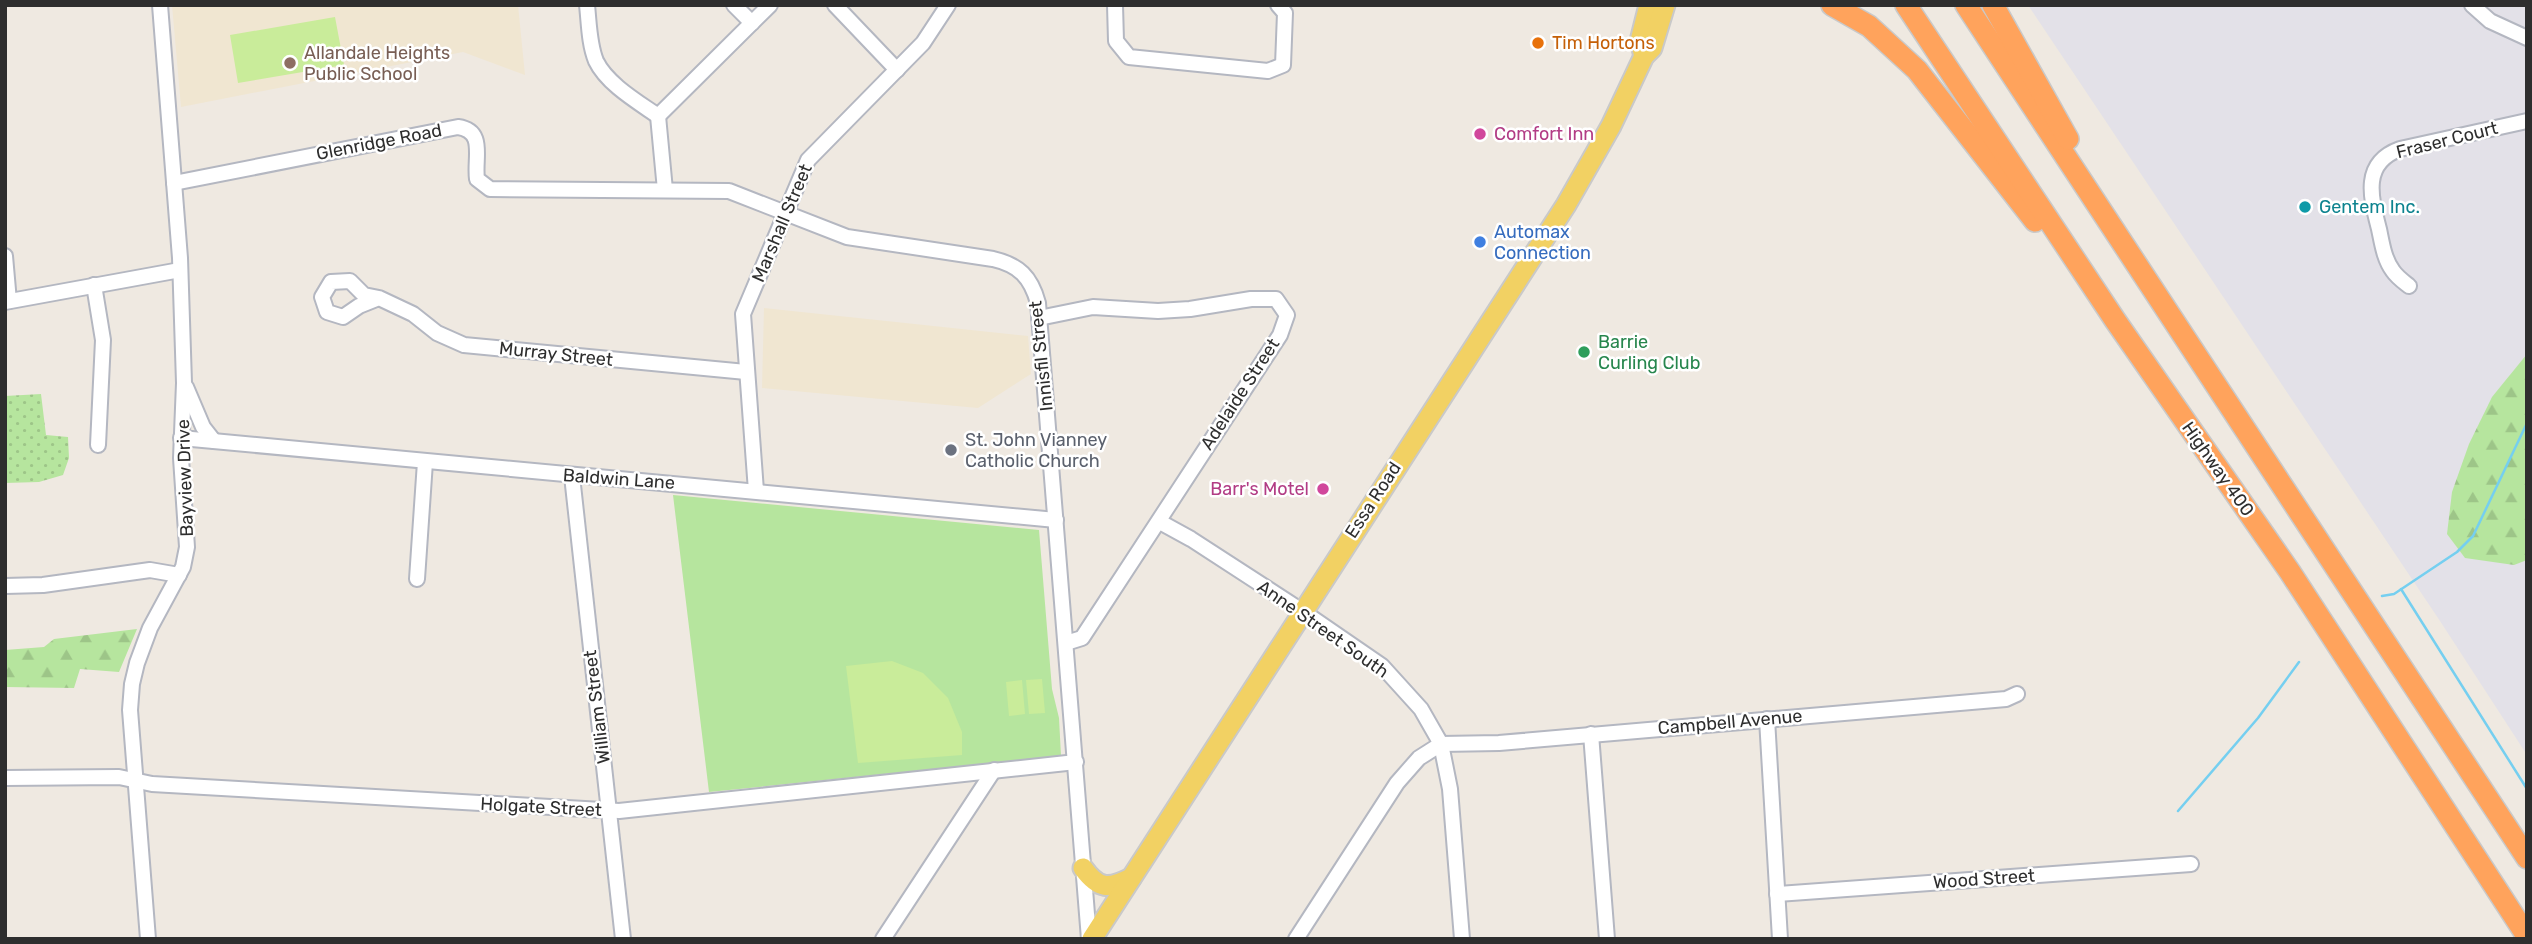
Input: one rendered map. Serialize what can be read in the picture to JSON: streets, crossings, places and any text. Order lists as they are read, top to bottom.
{
  "streets": {
    "highway": ["Highway 400"],
    "main road": ["Essa Road"],
    "street": [
      "Fraser Court",
      "Glenridge Road",
      "Marshall Street",
      "Murray Street",
      "Innisfil Street",
      "Adelaide Street",
      "Bayview Drive",
      "Baldwin Lane",
      "Anne Street South",
      "William Street",
      "Campbell Avenue",
      "Holgate Street",
      "Wood Street"
    ]
  },
  "crossings": [
    ["Glenridge Road", "Innisfil Street"],
    ["Glenridge Road", "Bayview Drive"],
    ["Marshall Street", "Murray Street"],
    ["Marshall Street", "Innisfil Street"],
    ["Marshall Street", "Baldwin Lane"],
    ["Innisfil Street", "Adelaide Street"],
    ["Innisfil Street", "Baldwin Lane"],
    ["Innisfil Street", "Essa Road"],
    ["Innisfil Street", "Holgate Street"],
    ["Adelaide Street", "Anne Street South"],
    ["Bayview Drive", "Baldwin Lane"],
    ["Bayview Drive", "Holgate Street"],
    ["Baldwin Lane", "William Street"],
    ["Essa Road", "Anne Street South"],
    ["Anne Street South", "Campbell Avenue"],
    ["William Street", "Holgate Street"]
  ],
  "places": [
    "Tim Hortons",
    "Allandale Heights Public School",
    "Comfort Inn",
    "Gentem Inc.",
    "Automax Connection",
    "Barrie Curling Club",
    "St. John Vianney Catholic Church",
    "Barr's Motel"
  ]
}
